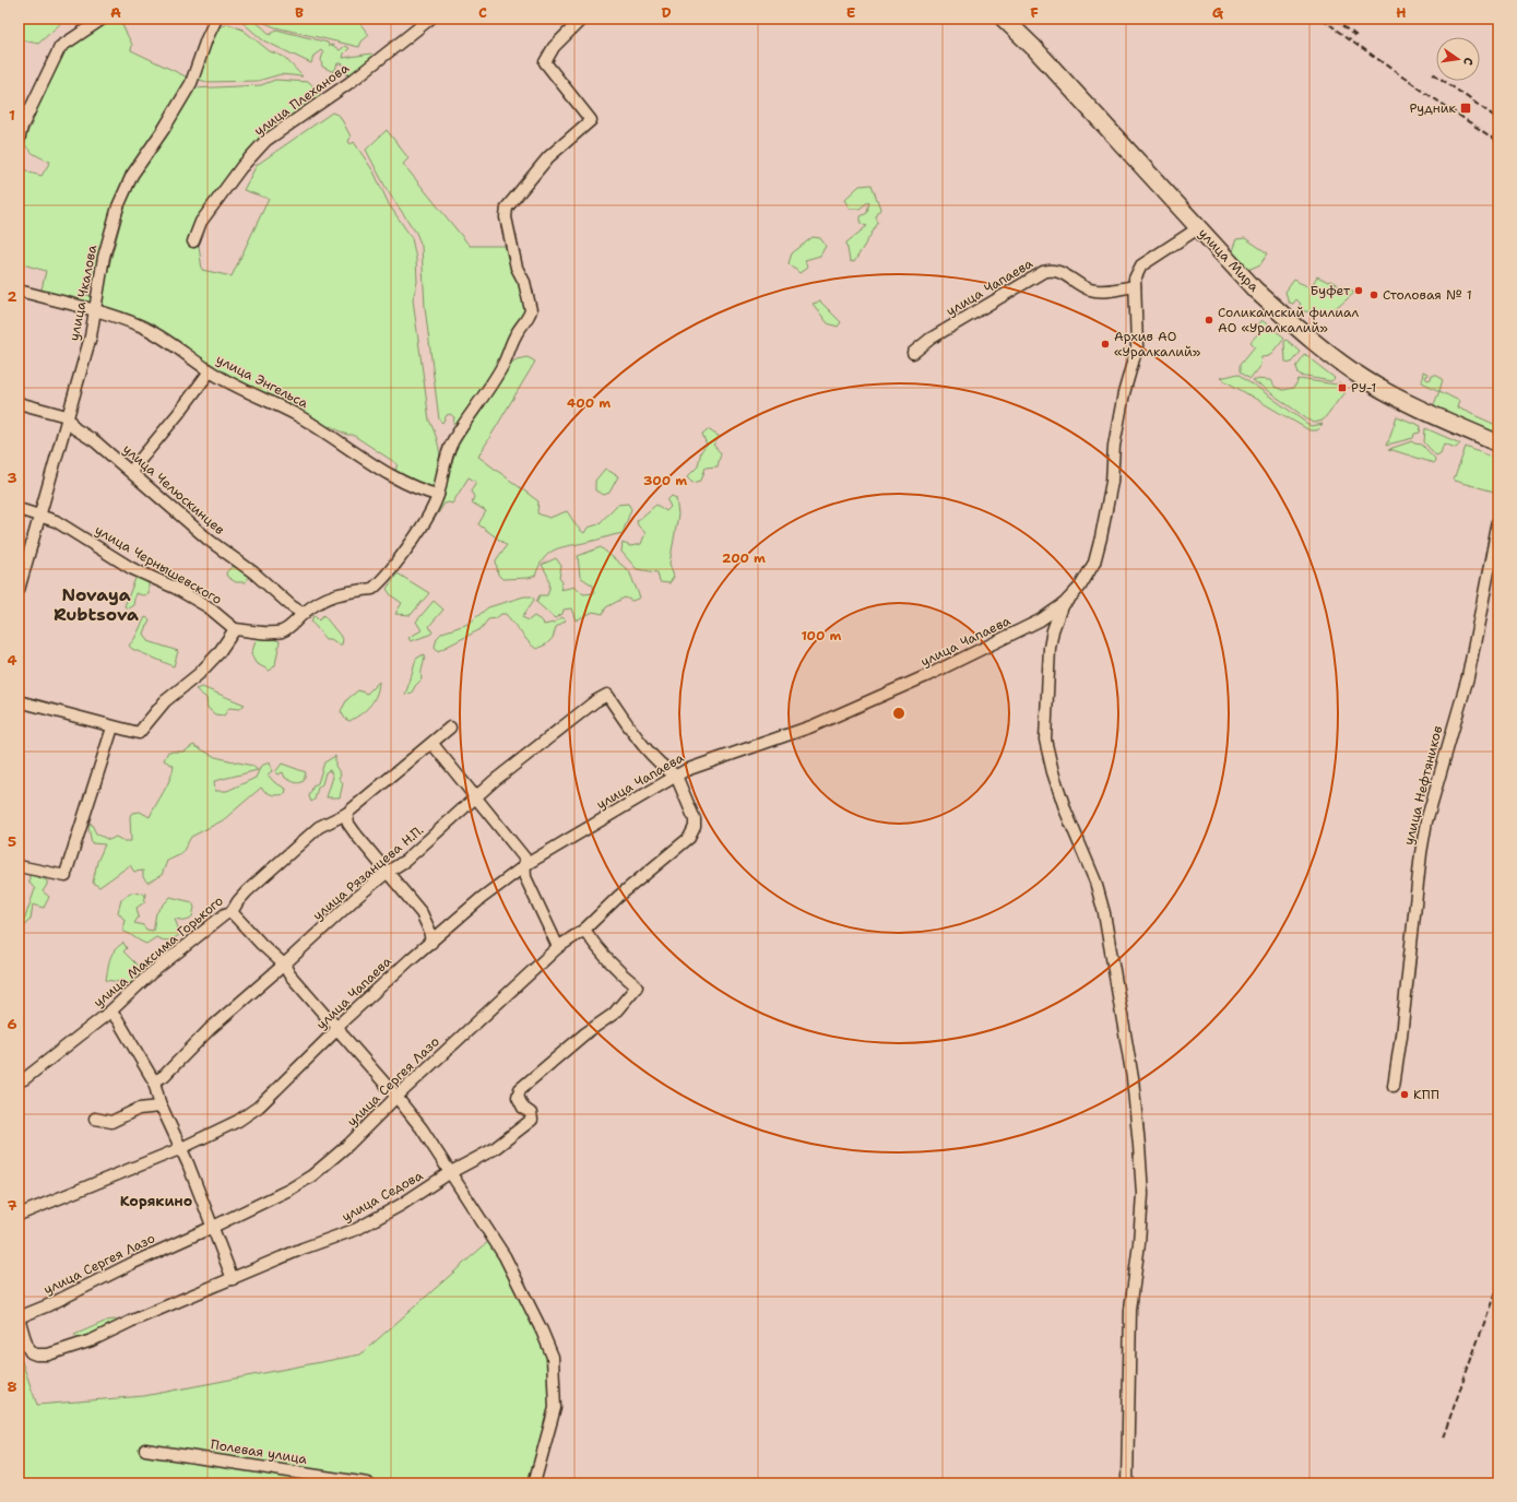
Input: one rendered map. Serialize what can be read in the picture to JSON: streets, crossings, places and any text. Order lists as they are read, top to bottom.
{
  "streets": {
    "highway": ["улица Мира"],
    "street": [
      "улица Плеханова",
      "улица Чапаева",
      "улица Чкалова",
      "улица Энгельса",
      "улица Челюскинцев",
      "улица Чернышевского",
      "улица Нефтяников",
      "улица Рязанцева Н.П.",
      "улица Максима Горького",
      "улица Сергея Лазо",
      "улица Седова",
      "Полевая улица"
    ]
  },
  "crossings": [
    ["улица Мира", "улица Чапаева"],
    ["улица Чапаева", "улица Рязанцева Н.П."],
    ["улица Чапаева", "улица Сергея Лазо"],
    ["улица Чкалова", "улица Энгельса"],
    ["улица Чкалова", "улица Челюскинцев"],
    ["улица Чкалова", "улица Чернышевского"],
    ["улица Рязанцева Н.П.", "улица Сергея Лазо"],
    ["улица Сергея Лазо", "улица Седова"]
  ],
  "districts": ["Novaya Rubtsova", "Корякино"],
  "places": {
    "transit": ["Рудник", "РУ-1"],
    "other": [
      "Буфет",
      "Столовая № 1",
      "Соликамский филиал АО «Уралкалий»",
      "Архив АО «Уралкалий»",
      "КПП"
    ]
  },
  "north": "right",
  "grid": {
    "columns": [
      "A",
      "B",
      "C",
      "D",
      "E",
      "F",
      "G",
      "H"
    ],
    "rows": [
      "1",
      "2",
      "3",
      "4",
      "5",
      "6",
      "7",
      "8"
    ]
  },
  "rings": [
    "400 m",
    "300 m",
    "200 m",
    "100 m"
  ]
}
